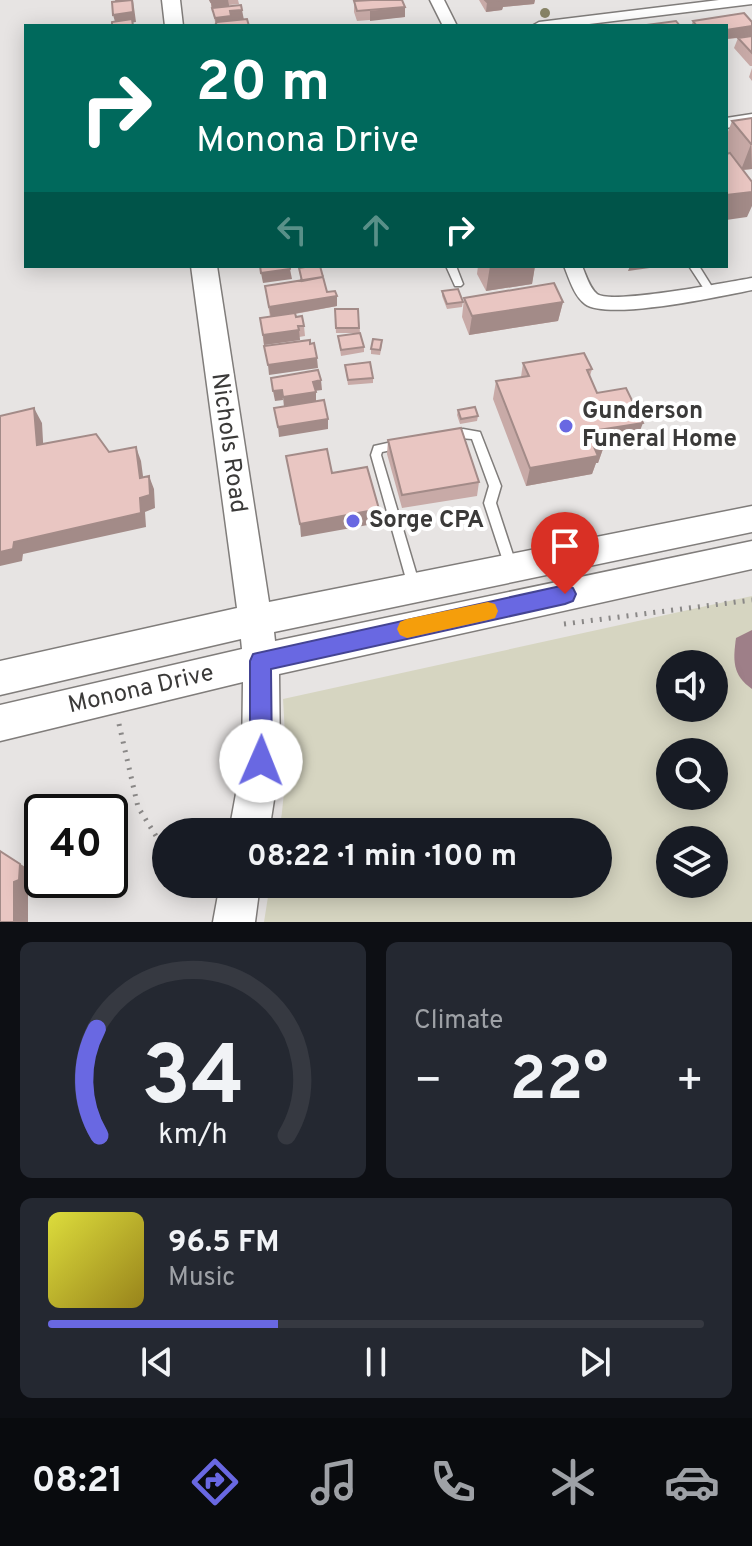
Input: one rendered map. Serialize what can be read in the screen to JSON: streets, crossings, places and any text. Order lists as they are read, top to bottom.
{
  "streets": {
    "street": ["Nichols Road", "Monona Drive"]
  },
  "crossings": [
    ["Nichols Road", "Monona Drive"]
  ],
  "places": ["Gunderson Funeral Home", "Sorge CPA"],
  "page": {
    "turn": ["20 m", "Monona Drive"],
    "limit": "40",
    "trip": "08:22 · 1 min · 100 m",
    "tile": "Climate",
    "heat": ["−", "22°", "+"],
    "song": ["96.5 FM", "Music"],
    "tabs": "08:21",
    "gauge": ["34", "km/h"]
  }
}
